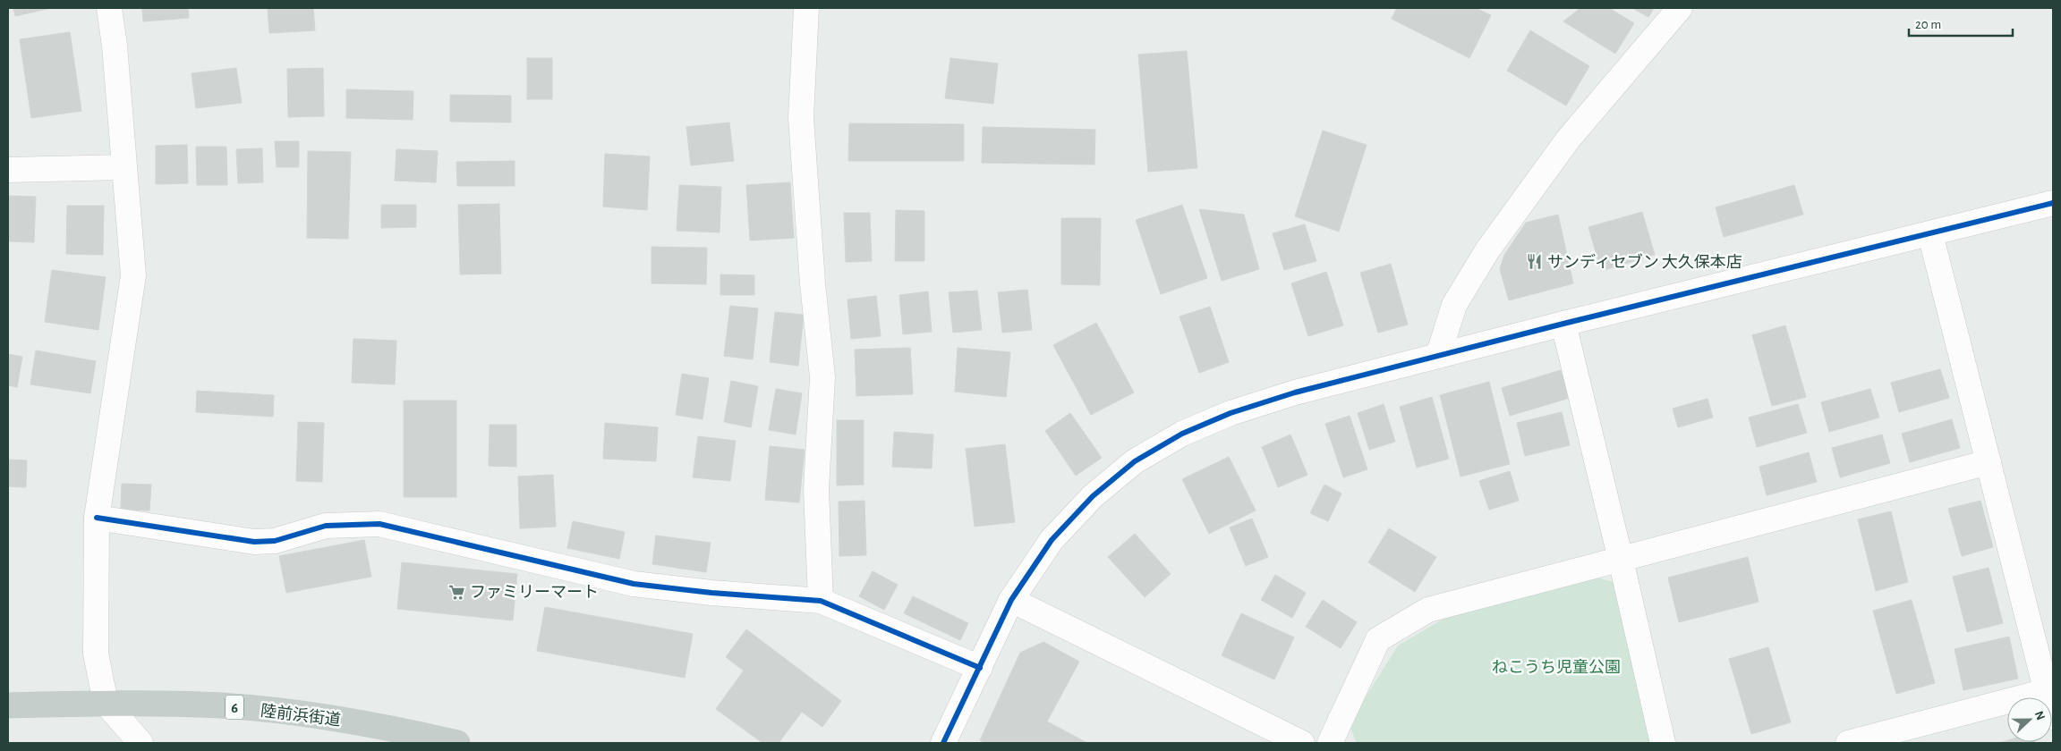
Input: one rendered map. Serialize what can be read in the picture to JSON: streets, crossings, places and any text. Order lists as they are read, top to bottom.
{
  "streets": {
    "highway": ["6", "陸前浜街道"]
  },
  "parks": ["ねこうち児童公園"],
  "places": {
    "restaurant": ["サンディセブン 大久保本店"],
    "supermarket": ["ファミリーマート"]
  },
  "scale_bar": "20 m",
  "north": "right"
}
